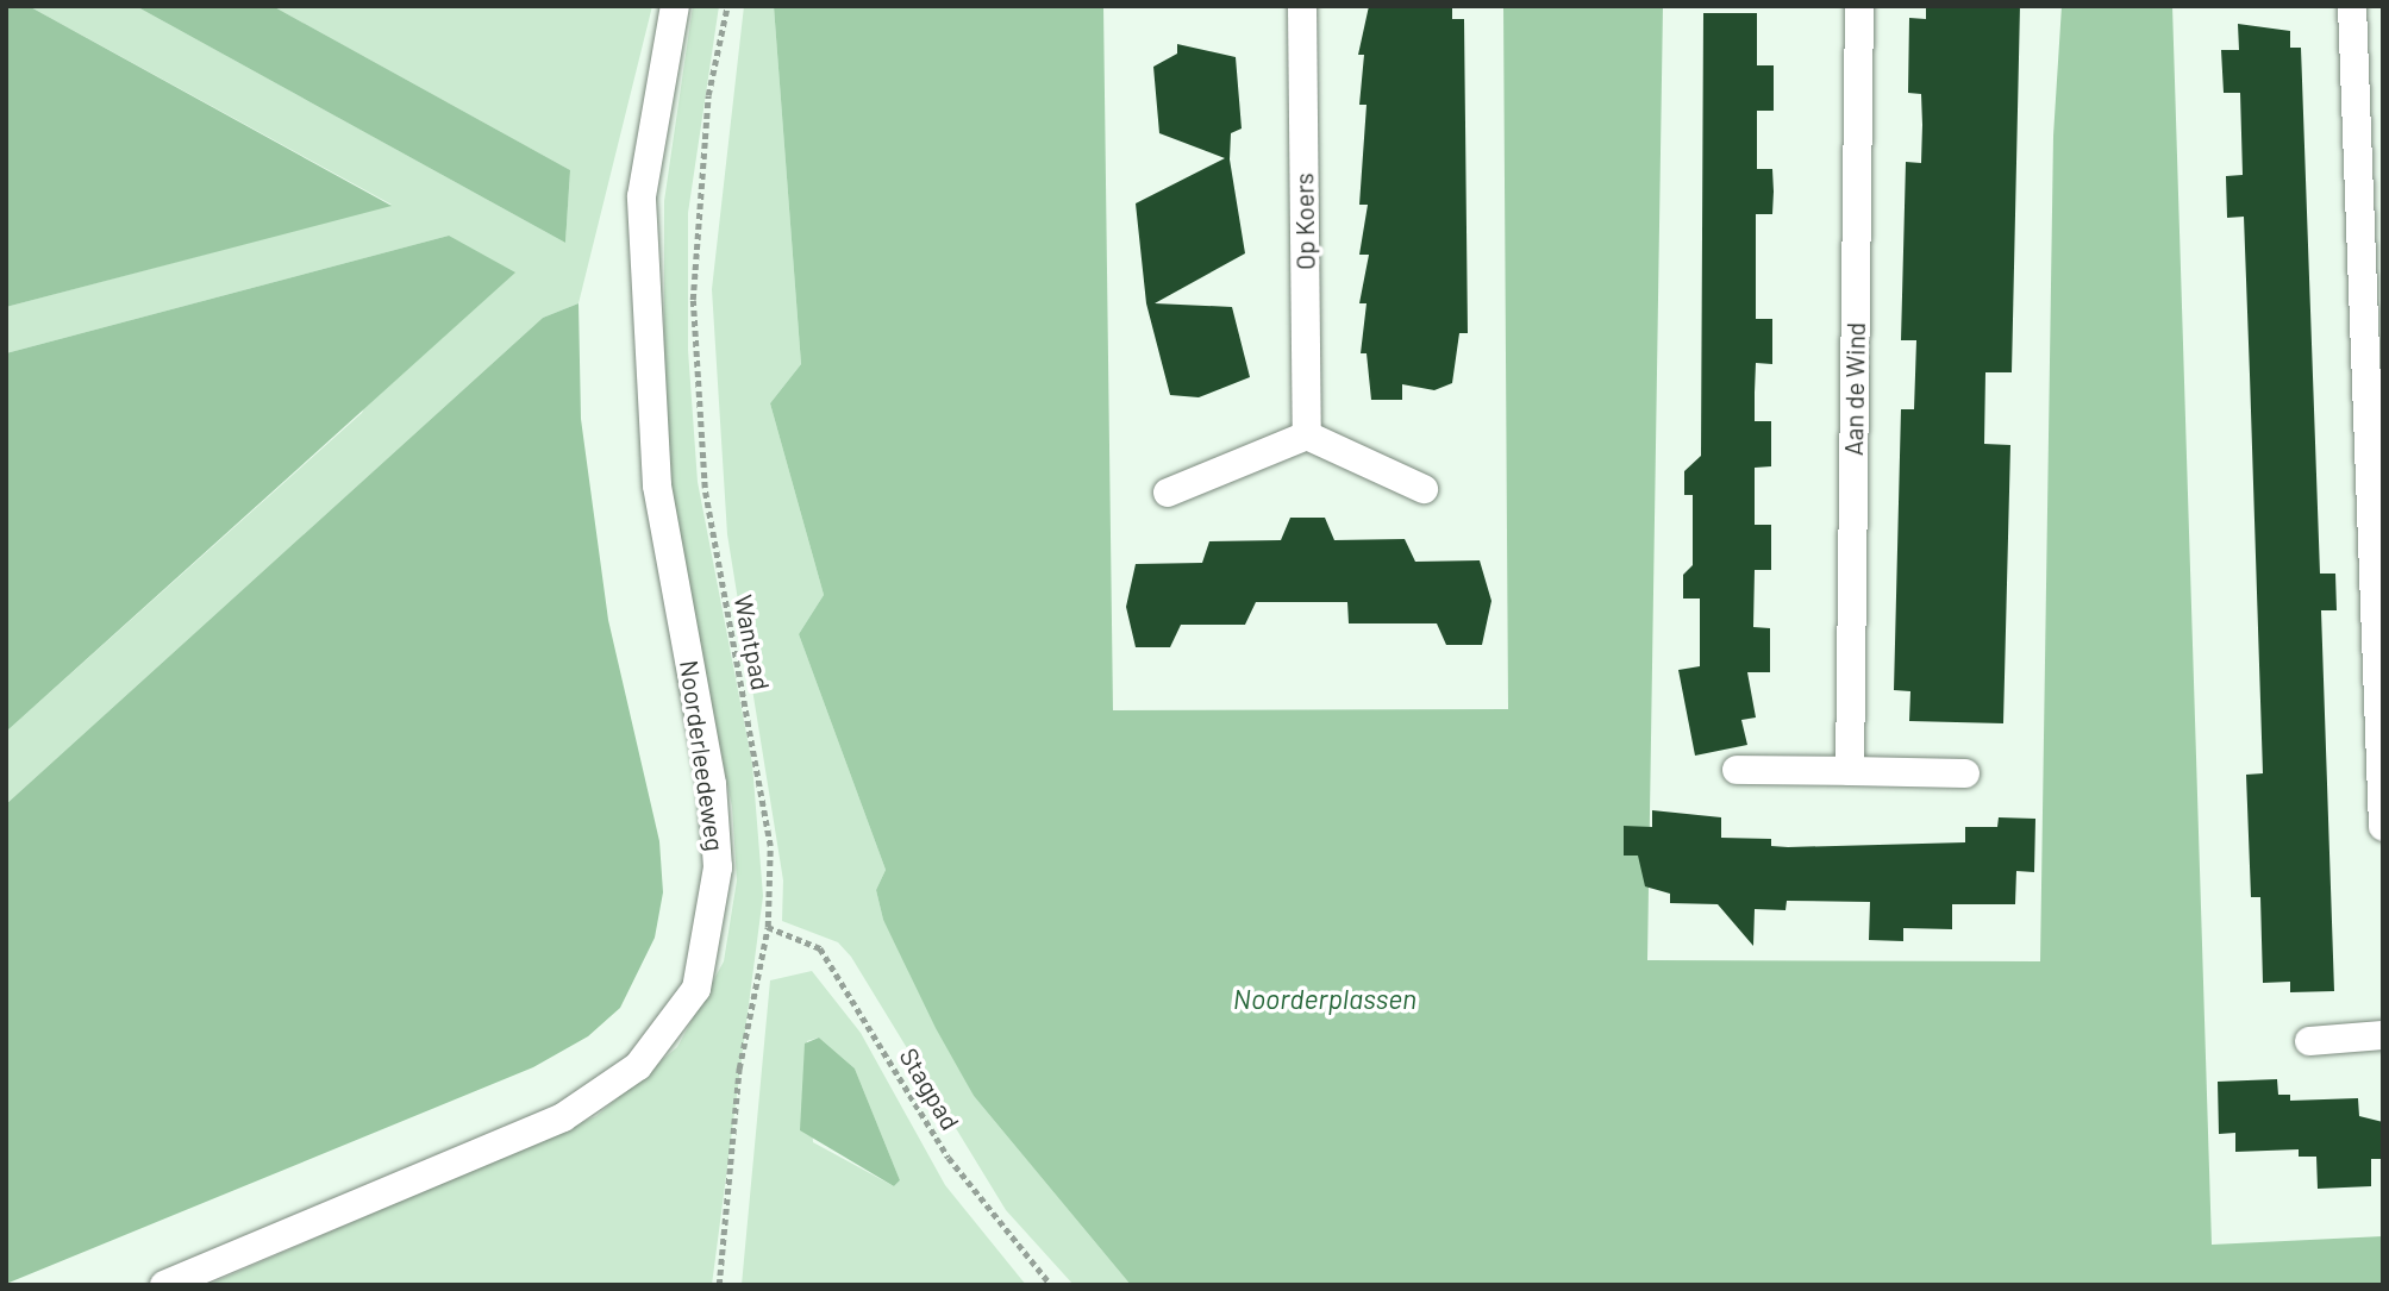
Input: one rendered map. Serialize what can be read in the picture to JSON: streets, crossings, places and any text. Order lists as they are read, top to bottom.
{
  "streets": {
    "street": ["Op Koers", "Aan de Wind", "Noorderleedeweg"],
    "path": ["Wantpad", "Stagpad"]
  },
  "crossings": [
    ["Wantpad", "Stagpad"]
  ],
  "water": ["Noorderplassen"]
}
